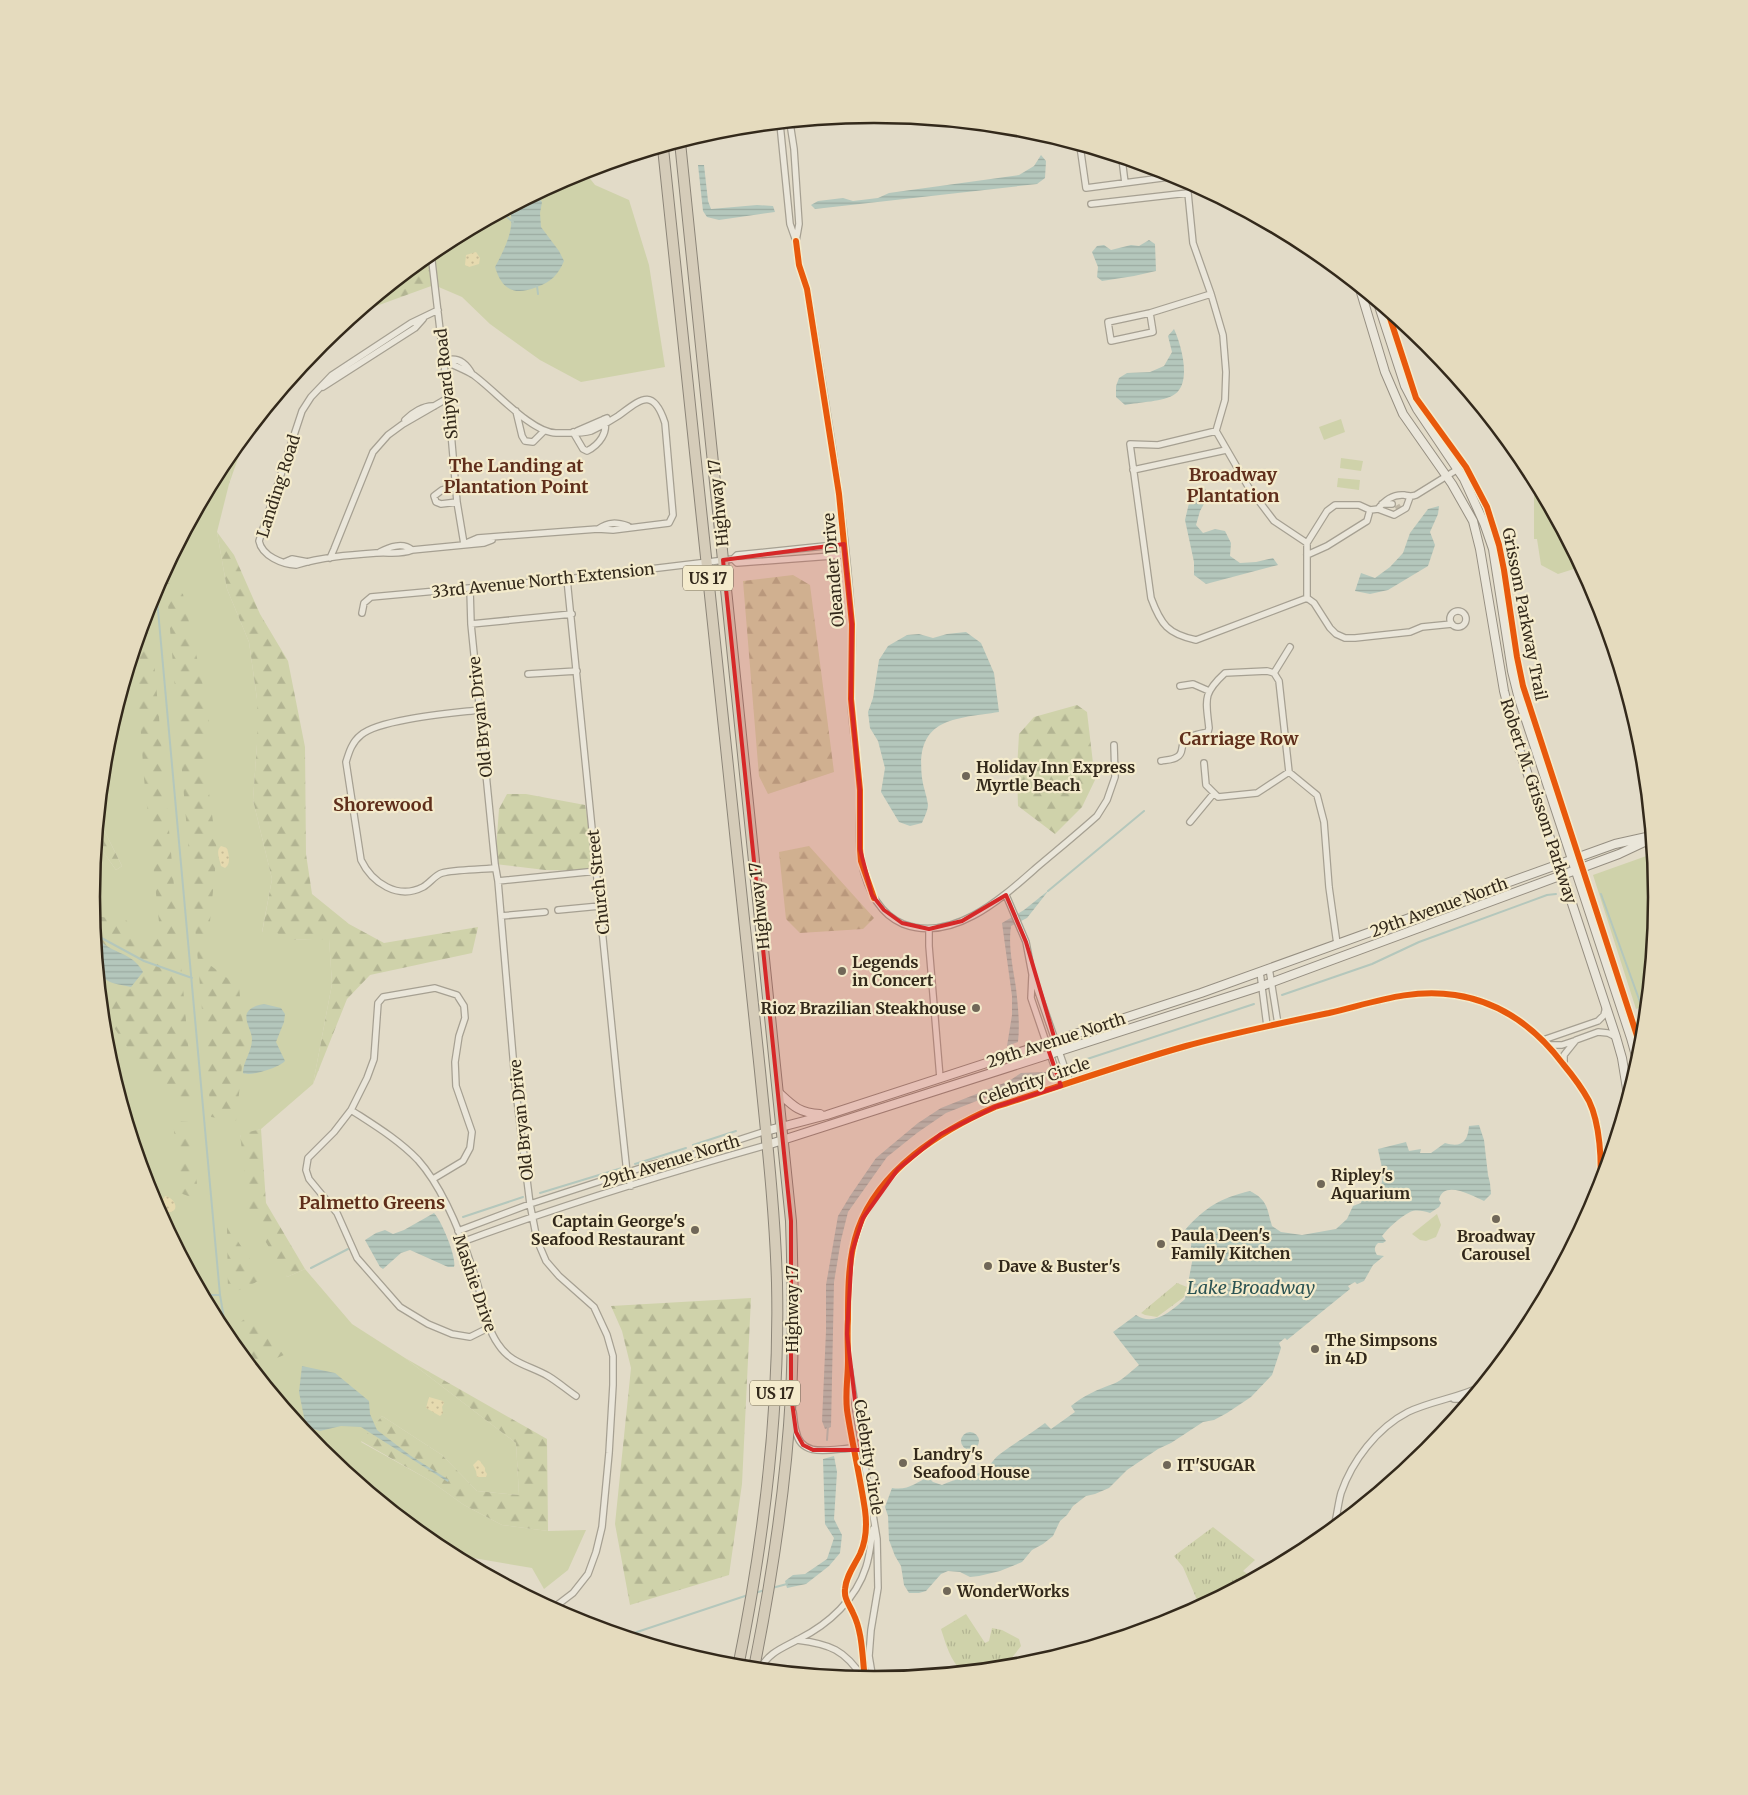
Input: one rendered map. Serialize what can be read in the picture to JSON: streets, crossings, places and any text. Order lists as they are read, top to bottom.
{
  "streets": {
    "highway": ["Highway 17", "US 17"],
    "main road": ["Robert M. Grissom Parkway", "29th Avenue North"],
    "street": [
      "Shipyard Road",
      "Landing Road",
      "Oleander Drive",
      "33rd Avenue North Extension",
      "Old Bryan Drive",
      "Church Street",
      "Celebrity Circle",
      "Mashie Drive"
    ],
    "cycle path": ["Grissom Parkway Trail"]
  },
  "crossings": [
    ["Shipyard Road", "Landing Road"],
    ["Highway 17", "33rd Avenue North Extension"],
    ["Highway 17", "29th Avenue North"],
    ["Oleander Drive", "33rd Avenue North Extension"],
    ["33rd Avenue North Extension", "Old Bryan Drive"],
    ["33rd Avenue North Extension", "Church Street"],
    ["Old Bryan Drive", "29th Avenue North"],
    ["Robert M. Grissom Parkway", "29th Avenue North"],
    ["Church Street", "29th Avenue North"],
    ["29th Avenue North", "Celebrity Circle"],
    ["29th Avenue North", "Mashie Drive"]
  ],
  "districts": [
    "The Landing at Plantation Point",
    "Broadway Plantation",
    "Carriage Row",
    "Shorewood",
    "Palmetto Greens"
  ],
  "water": ["Lake Broadway"],
  "places": [
    "Holiday Inn Express Myrtle Beach",
    "Legends in Concert",
    "Rioz Brazilian Steakhouse",
    "Ripley's Aquarium",
    "Broadway Carousel",
    "Captain George's Seafood Restaurant",
    "Paula Deen's Family Kitchen",
    "Dave & Buster's",
    "The Simpsons in 4D",
    "Landry's Seafood House",
    "IT'SUGAR",
    "WonderWorks"
  ]
}
